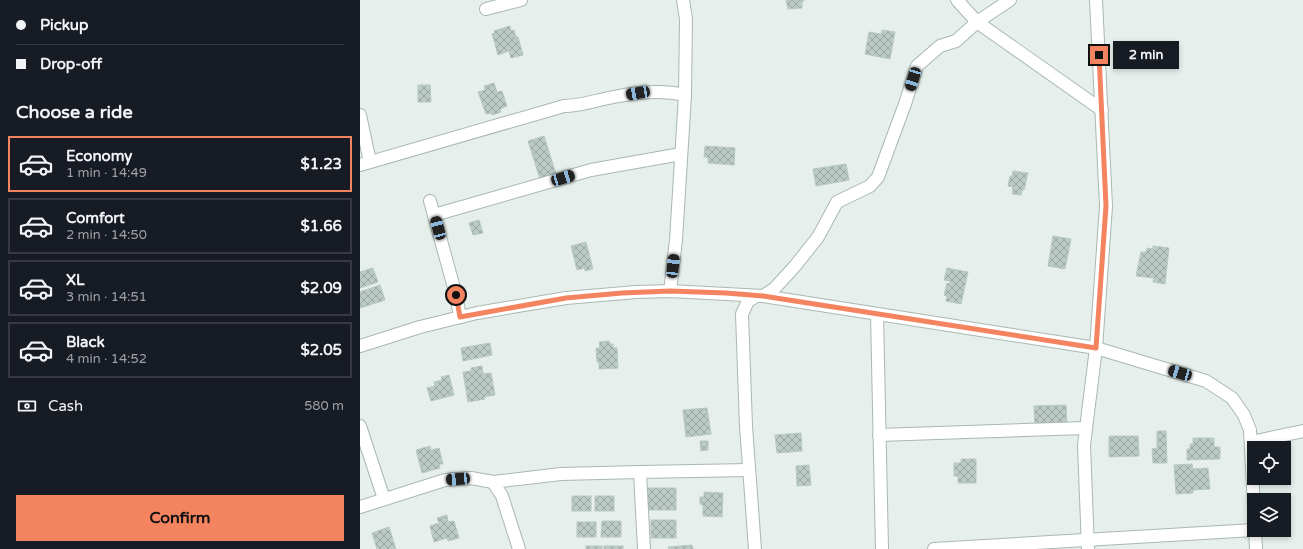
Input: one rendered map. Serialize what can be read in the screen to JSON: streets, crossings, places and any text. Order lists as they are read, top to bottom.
{
  "page": {
    "banner": ["Pickup", "Drop-off"],
    "bubble": "2 min",
    "heading": "Choose a ride",
    "list": [
      {
        "name": "Economy",
        "note": "1 min · 14:49",
        "value": "$1.23"
      },
      {
        "name": "Comfort",
        "note": "2 min · 14:50",
        "value": "$1.66"
      },
      {
        "name": "XL",
        "note": "3 min · 14:51",
        "value": "$2.09"
      },
      {
        "name": "Black",
        "note": "4 min · 14:52",
        "value": "$2.05"
      }
    ],
    "pay": ["Cash", "580 m"],
    "buttons": "Confirm"
  }
}
